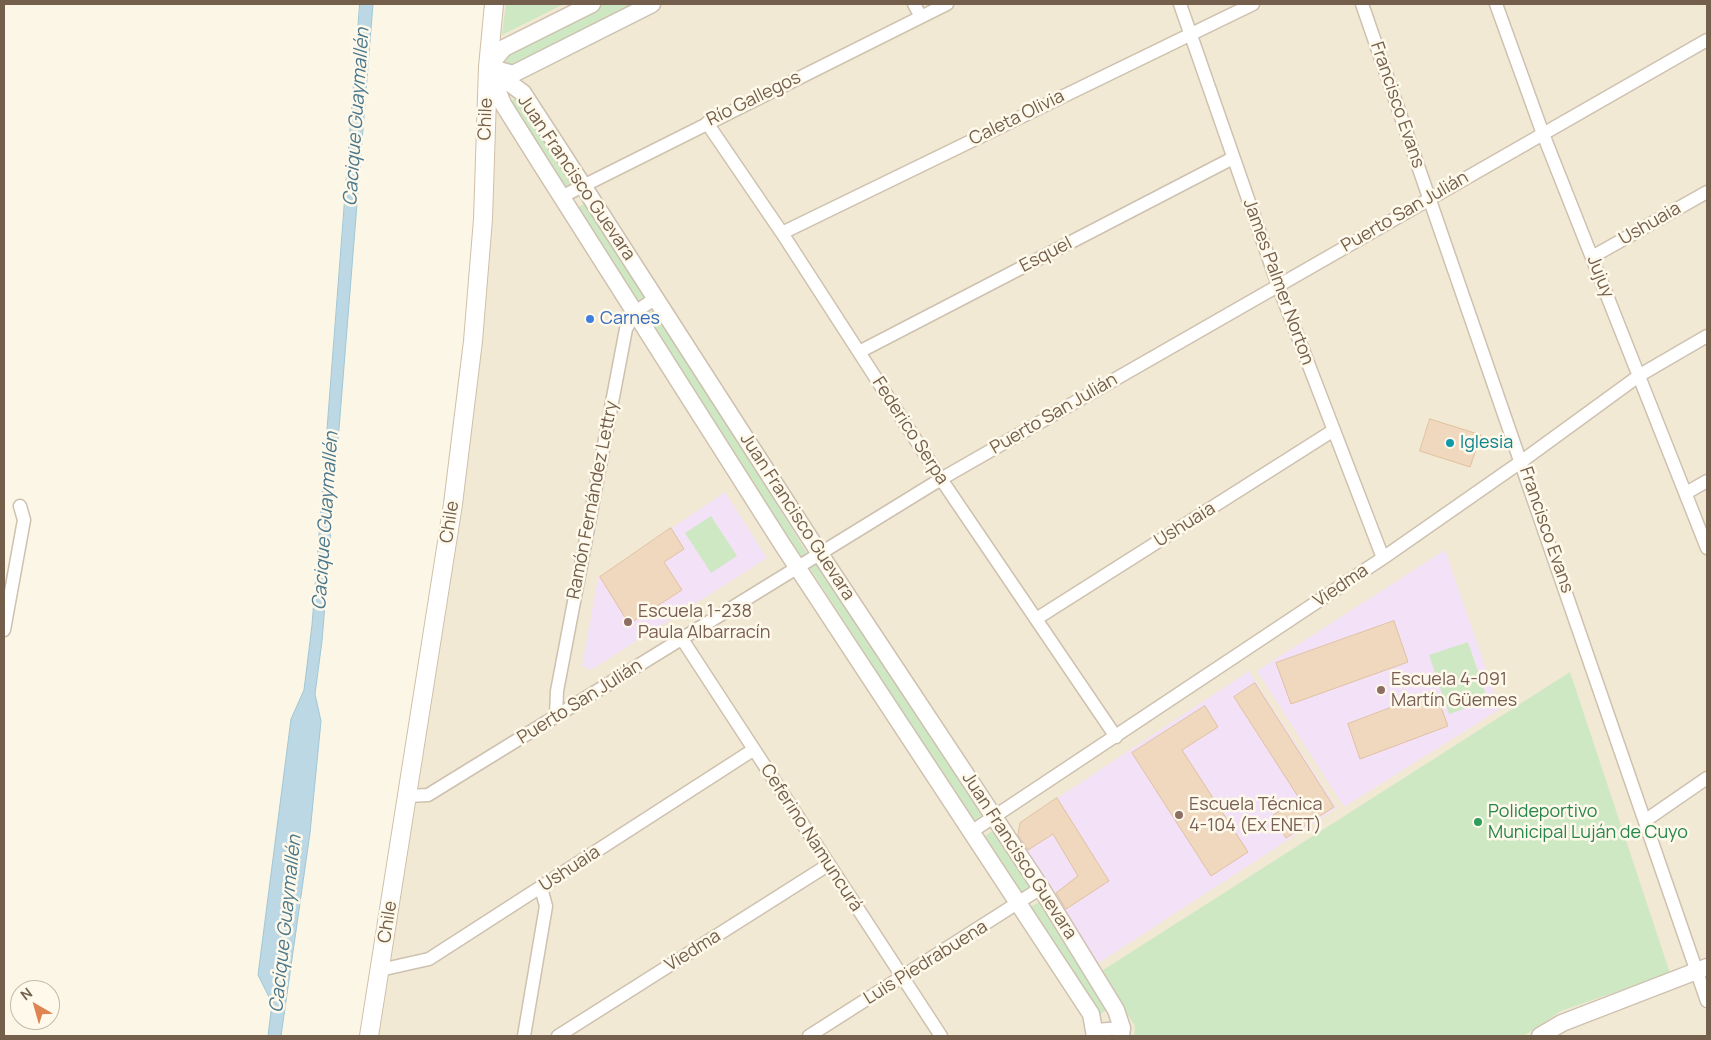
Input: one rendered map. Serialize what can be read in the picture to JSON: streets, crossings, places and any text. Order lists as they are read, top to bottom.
{
  "streets": {
    "main road": ["Chile"],
    "street": [
      "Río Gallegos",
      "Francisco Evans",
      "Caleta Olivia",
      "Juan Francisco Guevara",
      "Puerto San Julián",
      "Ushuaia",
      "Esquel",
      "Jujuy",
      "James Palmer Norton",
      "Federico Serpa",
      "Ramón Fernández Lettry",
      "Viedma",
      "Ceferino Namuncurá",
      "Luis Piedrabuena"
    ]
  },
  "crossings": [
    ["Río Gallegos", "Juan Francisco Guevara"],
    ["Río Gallegos", "Federico Serpa"],
    ["Francisco Evans", "Puerto San Julián"],
    ["Francisco Evans", "Viedma"],
    ["Caleta Olivia", "James Palmer Norton"],
    ["Caleta Olivia", "Federico Serpa"],
    ["Chile", "Juan Francisco Guevara"],
    ["Chile", "Puerto San Julián"],
    ["Chile", "Ushuaia"],
    ["Juan Francisco Guevara", "Puerto San Julián"],
    ["Juan Francisco Guevara", "Ramón Fernández Lettry"],
    ["Juan Francisco Guevara", "Viedma"],
    ["Juan Francisco Guevara", "Luis Piedrabuena"],
    ["Puerto San Julián", "Jujuy"],
    ["Puerto San Julián", "James Palmer Norton"],
    ["Puerto San Julián", "Federico Serpa"],
    ["Puerto San Julián", "Ramón Fernández Lettry"],
    ["Puerto San Julián", "Ceferino Namuncurá"],
    ["Ushuaia", "Jujuy"],
    ["Ushuaia", "James Palmer Norton"],
    ["Ushuaia", "Federico Serpa"],
    ["Ushuaia", "Ceferino Namuncurá"],
    ["Esquel", "James Palmer Norton"],
    ["Esquel", "Federico Serpa"],
    ["Jujuy", "Viedma"],
    ["James Palmer Norton", "Viedma"],
    ["Federico Serpa", "Viedma"],
    ["Viedma", "Ceferino Namuncurá"],
    ["Ceferino Namuncurá", "Luis Piedrabuena"]
  ],
  "water": ["Cacique Guaymallén"],
  "places": [
    "Carnes",
    "Iglesia",
    "Escuela 1-238 Paula Albarracín",
    "Escuela 4-091 Martín Güemes",
    "Escuela Técnica 4-104 (Ex ENET)",
    "Polideportivo Municipal Luján de Cuyo"
  ],
  "north": "top left"
}
